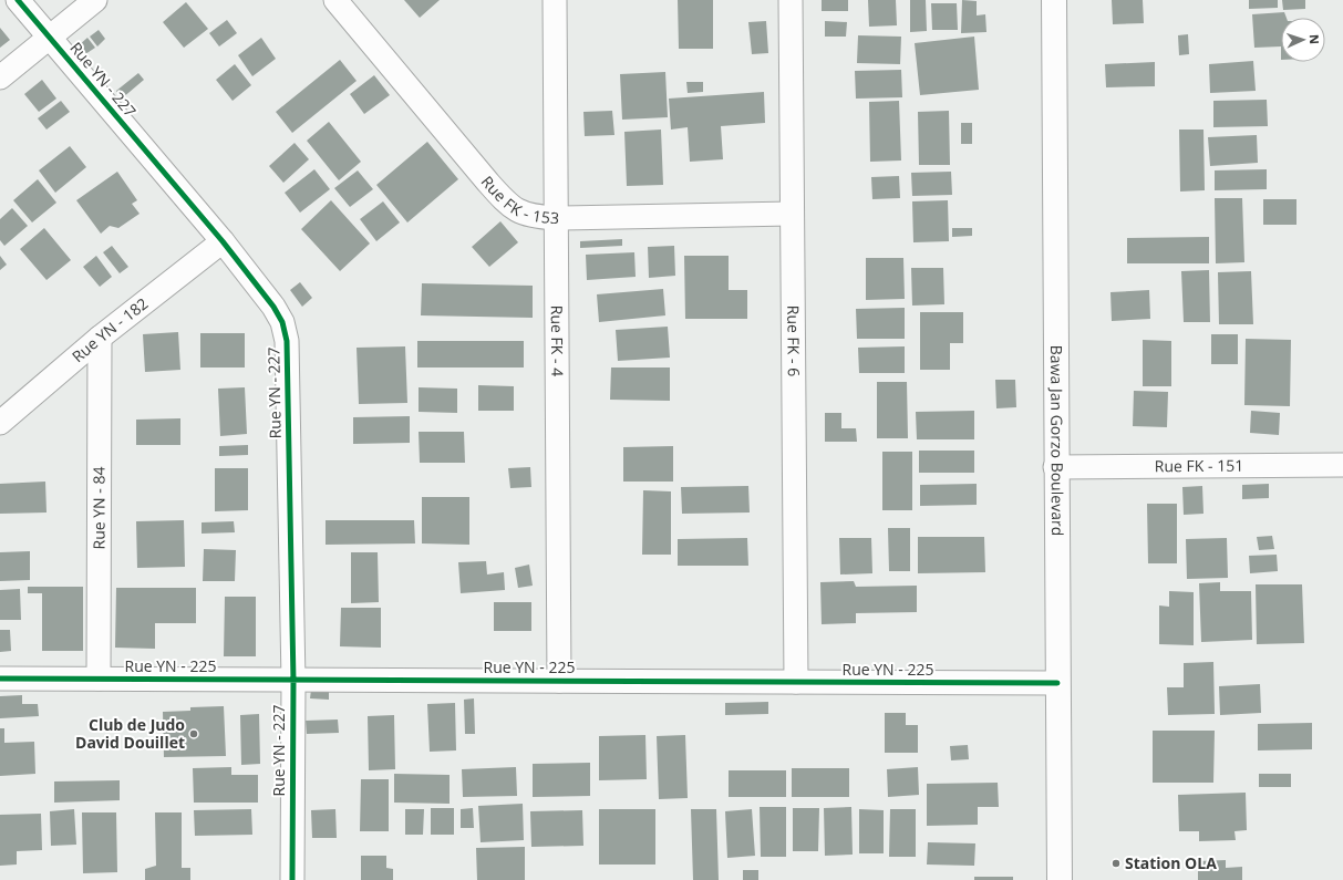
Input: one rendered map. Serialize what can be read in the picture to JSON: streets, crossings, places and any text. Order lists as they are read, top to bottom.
{
  "streets": {
    "main road": ["Bawa Jan Gorzo Boulevard"],
    "street": [
      "Rue YN - 227",
      "Rue FK - 153",
      "Rue YN - 182",
      "Rue FK - 4",
      "Rue FK - 6",
      "Rue FK - 151",
      "Rue YN - 84",
      "Rue YN - 225"
    ]
  },
  "crossings": [
    ["Rue YN - 227", "Rue YN - 182"],
    ["Rue YN - 227", "Rue YN - 225"],
    ["Rue FK - 153", "Rue FK - 4"],
    ["Rue FK - 153", "Rue FK - 6"],
    ["Rue YN - 182", "Rue YN - 84"],
    ["Rue FK - 4", "Rue YN - 225"],
    ["Rue FK - 6", "Rue YN - 225"],
    ["Bawa Jan Gorzo Boulevard", "Rue FK - 151"],
    ["Bawa Jan Gorzo Boulevard", "Rue YN - 225"],
    ["Rue YN - 84", "Rue YN - 225"]
  ],
  "places": ["Club de Judo David Douillet", "Station OLA"],
  "north": "right"
}
